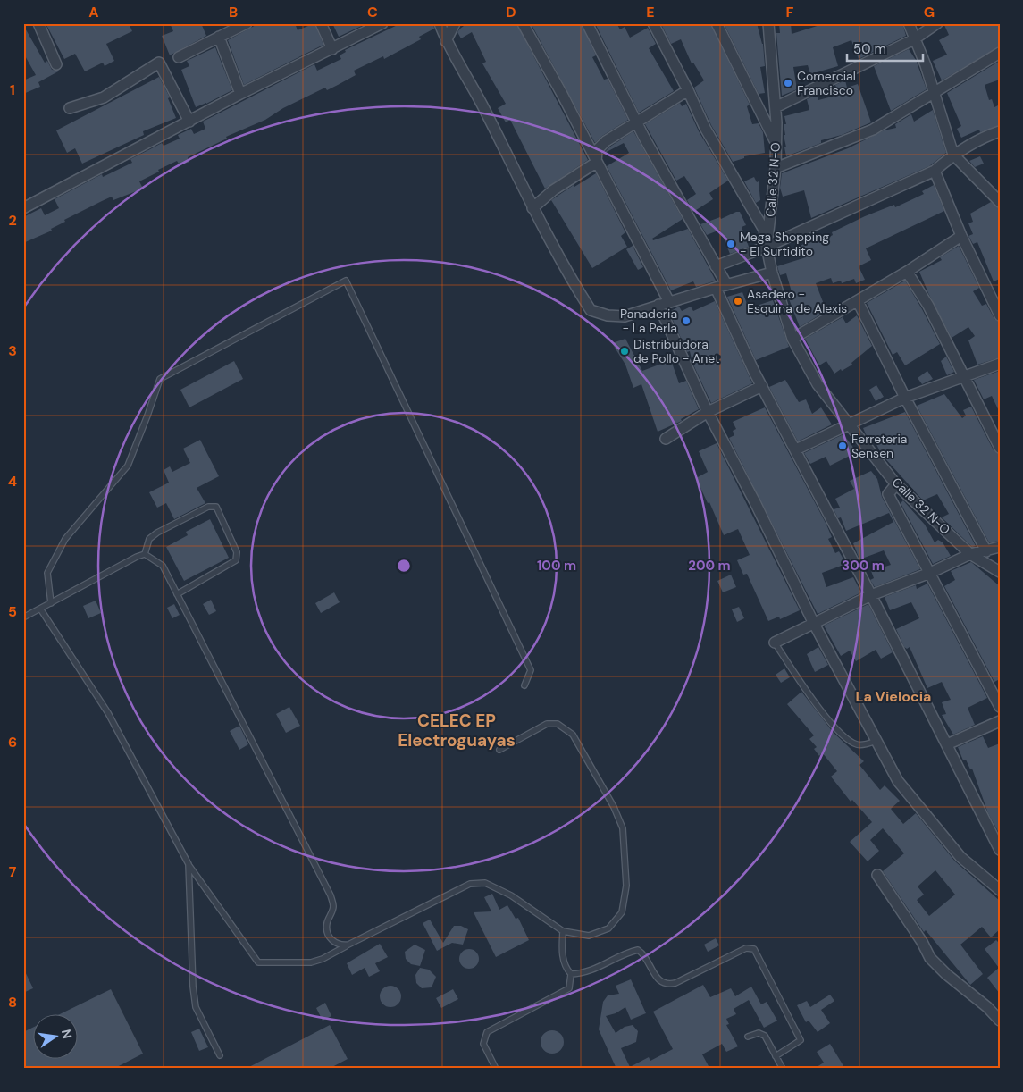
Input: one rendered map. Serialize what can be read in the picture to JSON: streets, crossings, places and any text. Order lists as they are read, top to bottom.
{
  "streets": {
    "street": ["Calle 32 N-O"]
  },
  "districts": ["La Vielocia", "CELEC EP Electroguayas"],
  "places": [
    "Comercial Francisco",
    "Mega Shopping - El Surtidito",
    "Asadero - Esquina de Alexis",
    "Panaderia - La Perla",
    "Distribuidora de Pollo - Anet",
    "Ferreteria Sensen"
  ],
  "scale_bar": "50 m",
  "north": "right",
  "grid": {
    "columns": [
      "A",
      "B",
      "C",
      "D",
      "E",
      "F",
      "G"
    ],
    "rows": [
      "1",
      "2",
      "3",
      "4",
      "5",
      "6",
      "7",
      "8"
    ]
  },
  "rings": ["100 m", "200 m", "300 m"]
}
